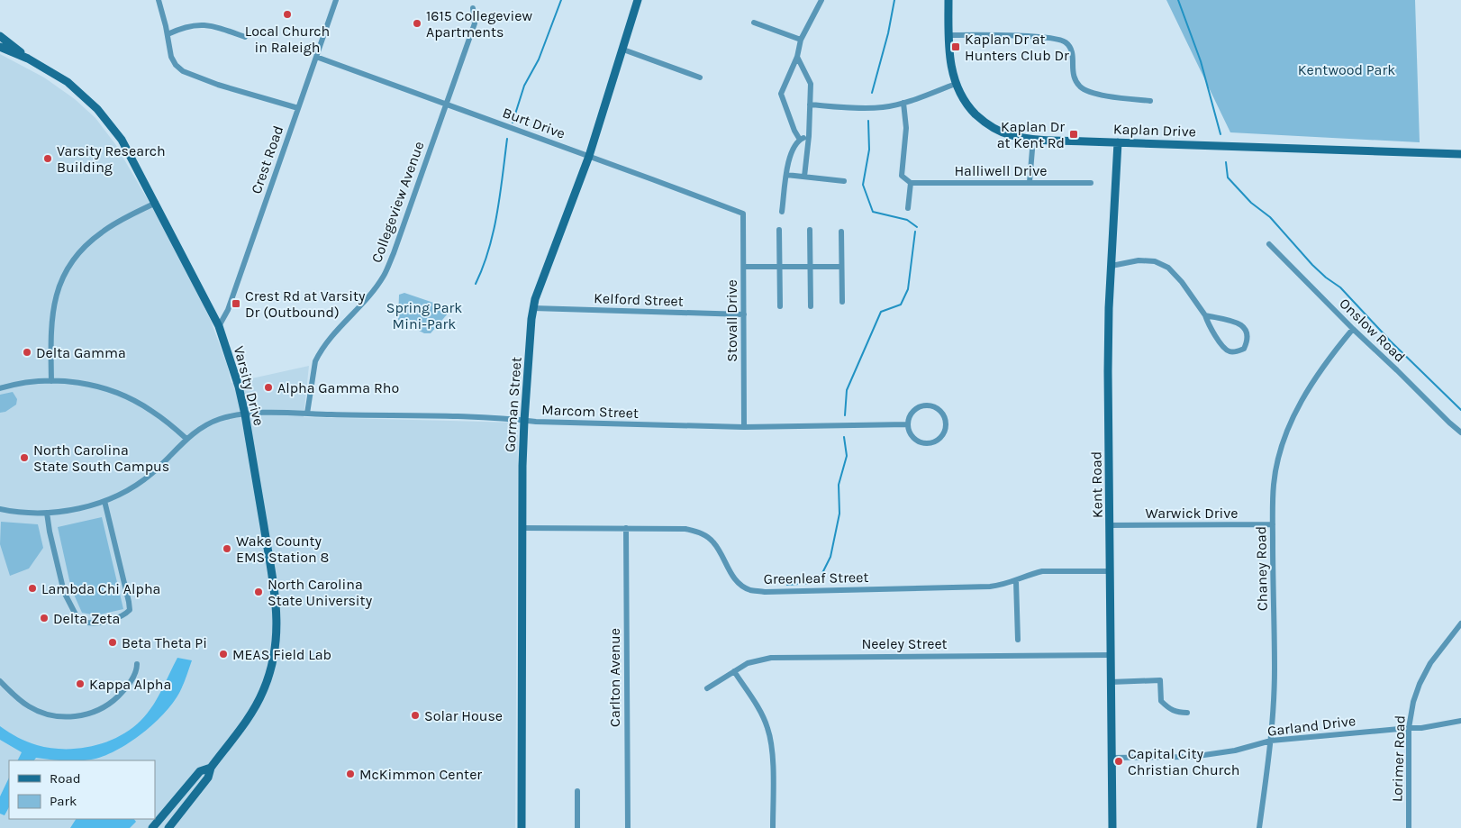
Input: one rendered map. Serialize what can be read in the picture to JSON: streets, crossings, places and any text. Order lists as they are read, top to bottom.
{
  "streets": {
    "street": [
      "Burt Drive",
      "Kaplan Drive",
      "Crest Road",
      "Halliwell Drive",
      "Collegeview Avenue",
      "Kelford Street",
      "Stovall Drive",
      "Onslow Road",
      "Varsity Drive",
      "Gorman Street",
      "Marcom Street",
      "Kent Road",
      "Warwick Drive",
      "Chaney Road",
      "Greenleaf Street",
      "Neeley Street",
      "Carlton Avenue",
      "Garland Drive",
      "Lorimer Road"
    ]
  },
  "crossings": [
    ["Burt Drive", "Crest Road"],
    ["Burt Drive", "Collegeview Avenue"],
    ["Burt Drive", "Stovall Drive"],
    ["Burt Drive", "Gorman Street"],
    ["Kaplan Drive", "Kent Road"],
    ["Crest Road", "Varsity Drive"],
    ["Collegeview Avenue", "Marcom Street"],
    ["Kelford Street", "Stovall Drive"],
    ["Kelford Street", "Gorman Street"],
    ["Stovall Drive", "Marcom Street"],
    ["Onslow Road", "Chaney Road"],
    ["Varsity Drive", "Marcom Street"],
    ["Gorman Street", "Marcom Street"],
    ["Gorman Street", "Greenleaf Street"],
    ["Kent Road", "Warwick Drive"],
    ["Kent Road", "Greenleaf Street"],
    ["Kent Road", "Neeley Street"],
    ["Kent Road", "Garland Drive"],
    ["Warwick Drive", "Chaney Road"],
    ["Chaney Road", "Garland Drive"],
    ["Greenleaf Street", "Carlton Avenue"],
    ["Garland Drive", "Lorimer Road"]
  ],
  "parks": ["Kentwood Park", "Spring Park Mini-Park"],
  "places": {
    "other": [
      "Local Church in Raleigh",
      "1615 Collegeview Apartments",
      "Varsity Research Building",
      "Delta Gamma",
      "Alpha Gamma Rho",
      "North Carolina State South Campus",
      "Wake County EMS Station 8",
      "Lambda Chi Alpha",
      "North Carolina State University",
      "Delta Zeta",
      "Beta Theta Pi",
      "MEAS Field Lab",
      "Kappa Alpha",
      "Solar House",
      "Capital City Christian Church",
      "McKimmon Center"
    ],
    "transit": ["Kaplan Dr at Hunters Club Dr", "Kaplan Dr at Kent Rd", "Crest Rd at Varsity Dr (Outbound)"]
  },
  "legend": ["Road", "Park"]
}
